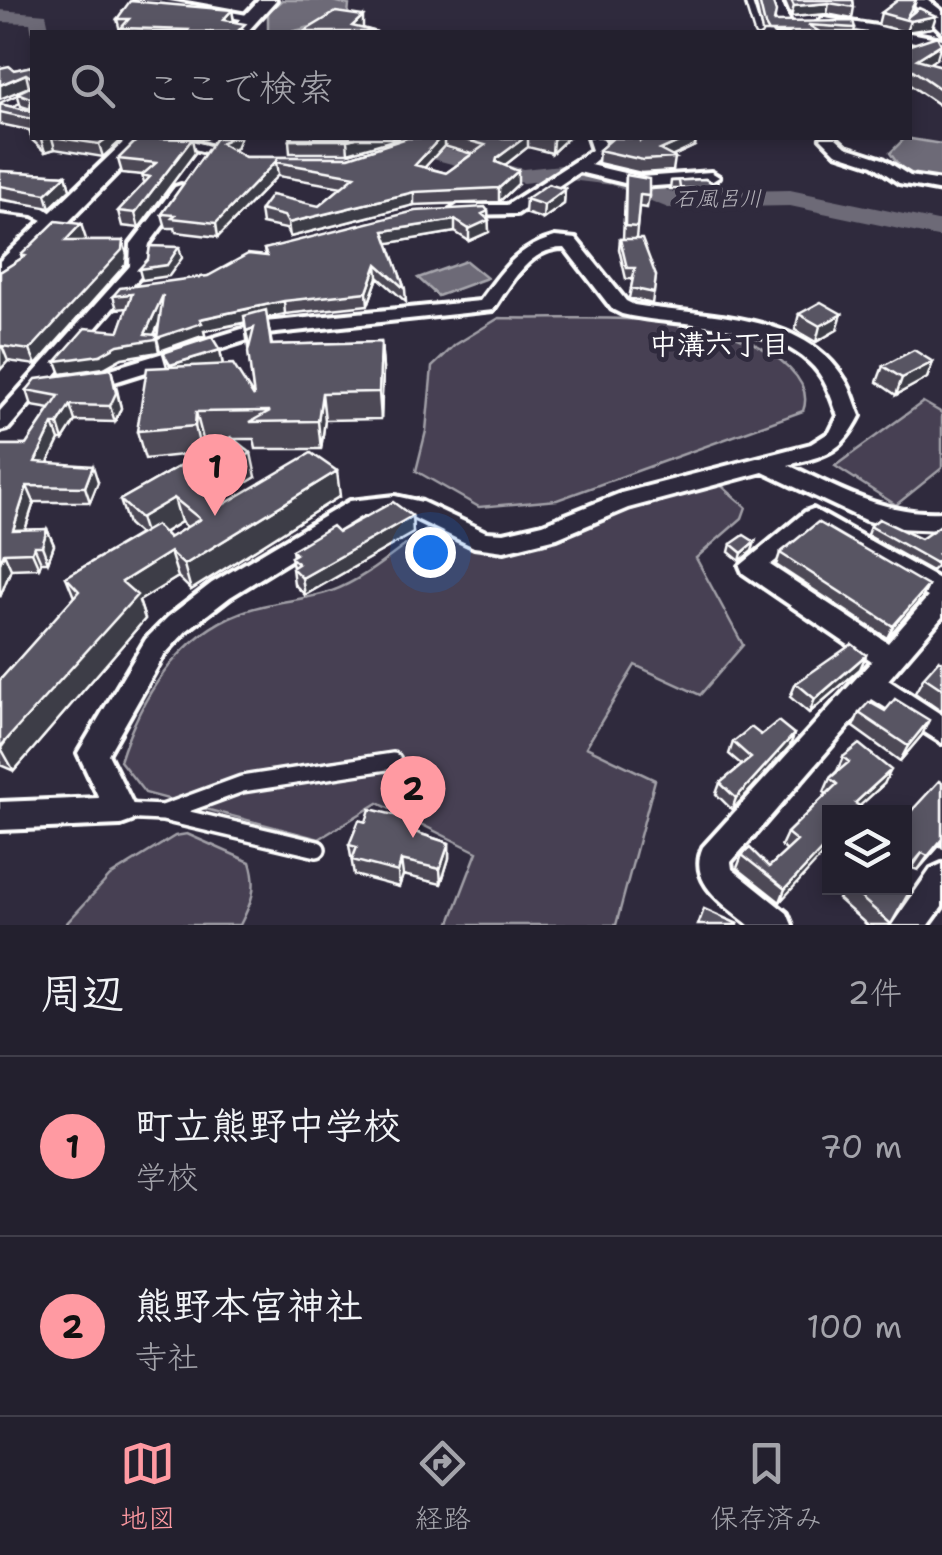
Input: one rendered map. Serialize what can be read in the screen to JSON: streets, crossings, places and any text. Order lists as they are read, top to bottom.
{
  "districts": ["中溝六丁目"],
  "water": ["石風呂川"],
  "page": {
    "search": "ここで検索",
    "pins": ["1", "2"],
    "heading": ["周辺", "2件"],
    "list": [
      {
        "mark": "1",
        "name": "町立熊野中学校",
        "note": "学校",
        "value": "70 m"
      },
      {
        "mark": "2",
        "name": "熊野本宮神社",
        "note": "寺社",
        "value": "100 m"
      }
    ],
    "nav": ["地図", "経路", "保存済み"]
  }
}
